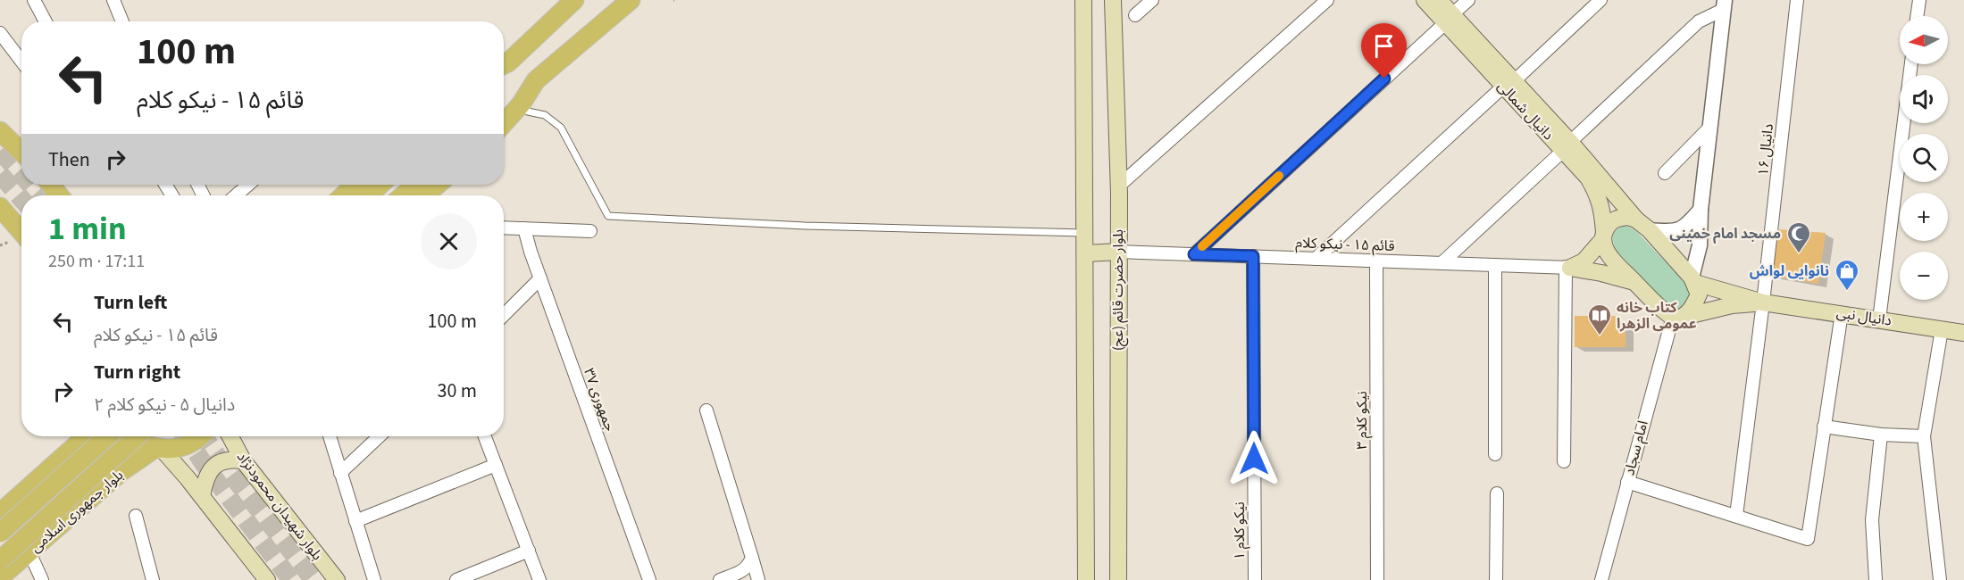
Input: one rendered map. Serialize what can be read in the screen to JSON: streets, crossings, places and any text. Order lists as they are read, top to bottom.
{
  "streets": {
    "main road": [
      "دانیال شمالی",
      "بلوار حضرت قائم (عج)",
      "دانیال نبی",
      "بلوار شهیدان محمودنژاد",
      "بلوار جمهوری اسلامی"
    ],
    "street": [
      "دانیال ۱۶",
      "قائم ۱۵ - نیکو کلام",
      "جمهوری ۳۷",
      "نیکو کلام ۳",
      "امام سجاد",
      "نیکو کلام ۱"
    ]
  },
  "crossings": [
    ["دانیال شمالی", "دانیال نبی"],
    ["دانیال ۱۶", "دانیال نبی"],
    ["قائم ۱۵ - نیکو کلام", "بلوار حضرت قائم (عج)"],
    ["قائم ۱۵ - نیکو کلام", "نیکو کلام ۳"],
    ["قائم ۱۵ - نیکو کلام", "نیکو کلام ۱"],
    ["دانیال نبی", "امام سجاد"]
  ],
  "places": {
    "mosque": ["مسجد امام خمینی"],
    "shop": ["نانوایی لواش"],
    "library": ["کتاب خانه عمومی الزهرا"]
  },
  "north": "left",
  "page": {
    "map_buttons": ["+", "−"],
    "turn": ["100 m", "قائم ۱۵ - نیکو کلام"],
    "then": "Then",
    "heading": ["1 min", "250 m · 17:11"],
    "list": [
      {
        "name": "Turn left",
        "note": "قائم ۱۵ - نیکو کلام",
        "value": "100 m"
      },
      {
        "name": "Turn right",
        "note": "دانیال ۵ - نیکو کلام ۲",
        "value": "30 m"
      }
    ]
  }
}
